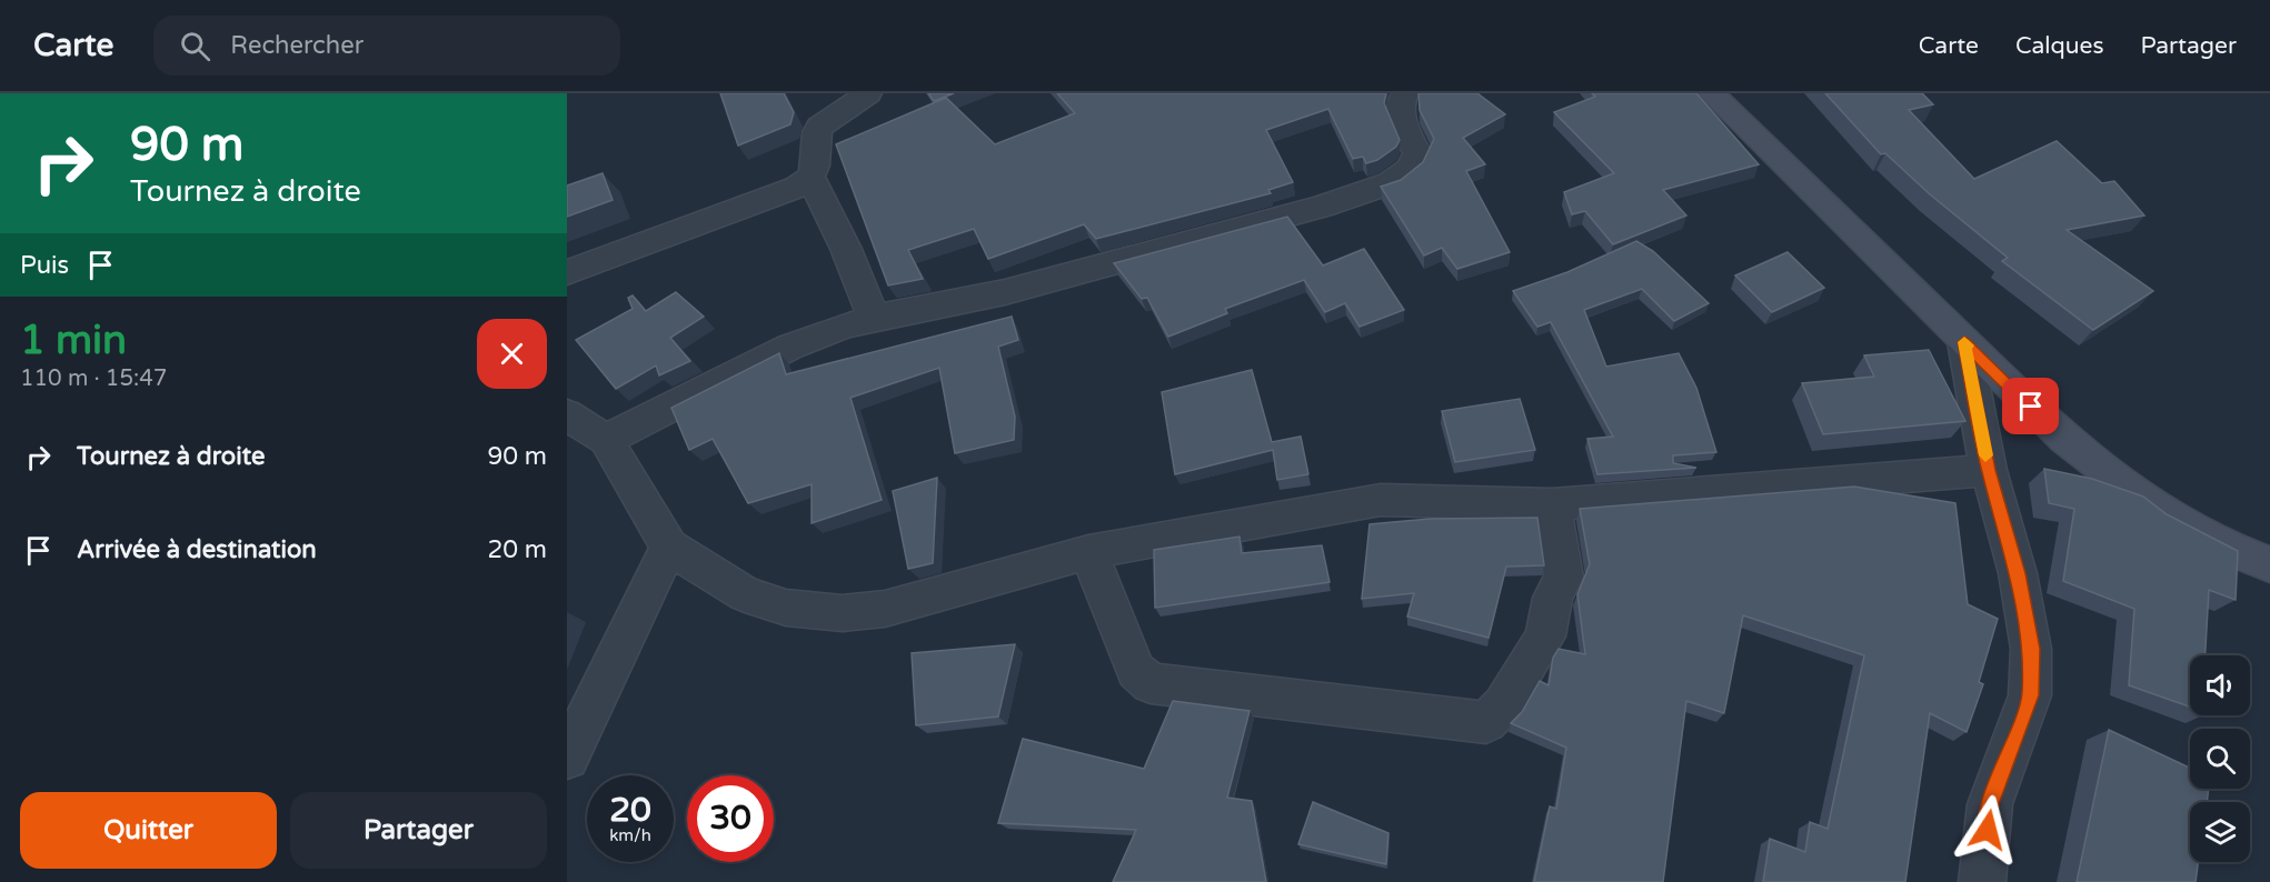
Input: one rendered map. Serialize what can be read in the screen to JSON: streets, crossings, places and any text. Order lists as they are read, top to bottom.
{
  "page": {
    "header": "Carte",
    "search": "Rechercher",
    "nav": ["Carte", "Calques", "Partager"],
    "turn": ["90 m", "Tournez à droite"],
    "then": "Puis",
    "heading": ["1 min", "110 m · 15:47"],
    "list": [
      {
        "name": "Tournez à droite",
        "value": "90 m"
      },
      {
        "name": "Arrivée à destination",
        "value": "20 m"
      }
    ],
    "speed": "20 km/h",
    "limit": "30",
    "buttons": ["Quitter", "Partager"]
  }
}
